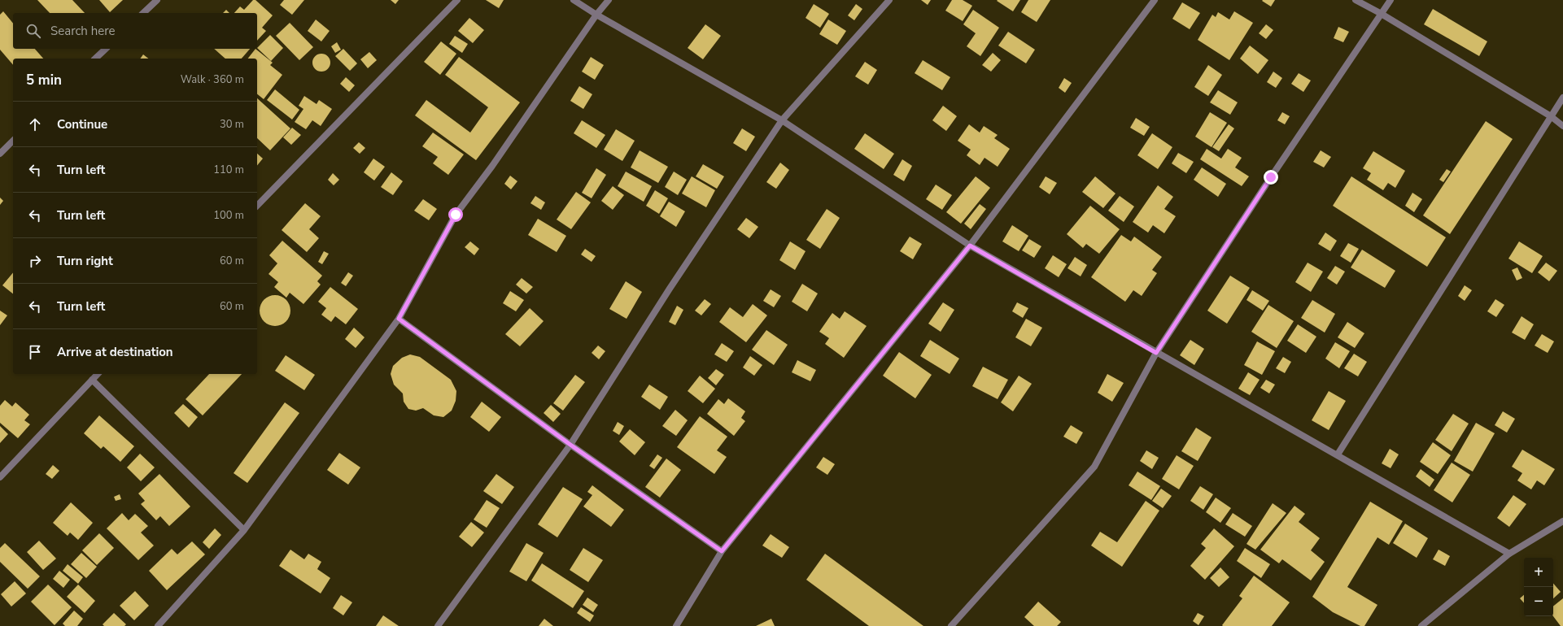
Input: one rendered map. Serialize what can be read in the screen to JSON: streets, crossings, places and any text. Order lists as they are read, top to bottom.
{
  "page": {
    "search": "Search here",
    "heading": ["5 min", "Walk · 360 m"],
    "list": [
      ["Continue", "30 m"],
      ["Turn left", "110 m"],
      ["Turn left", "100 m"],
      ["Turn right", "60 m"],
      ["Turn left", "60 m"],
      "Arrive at destination"
    ],
    "map_buttons": ["+", "−"]
  }
}
